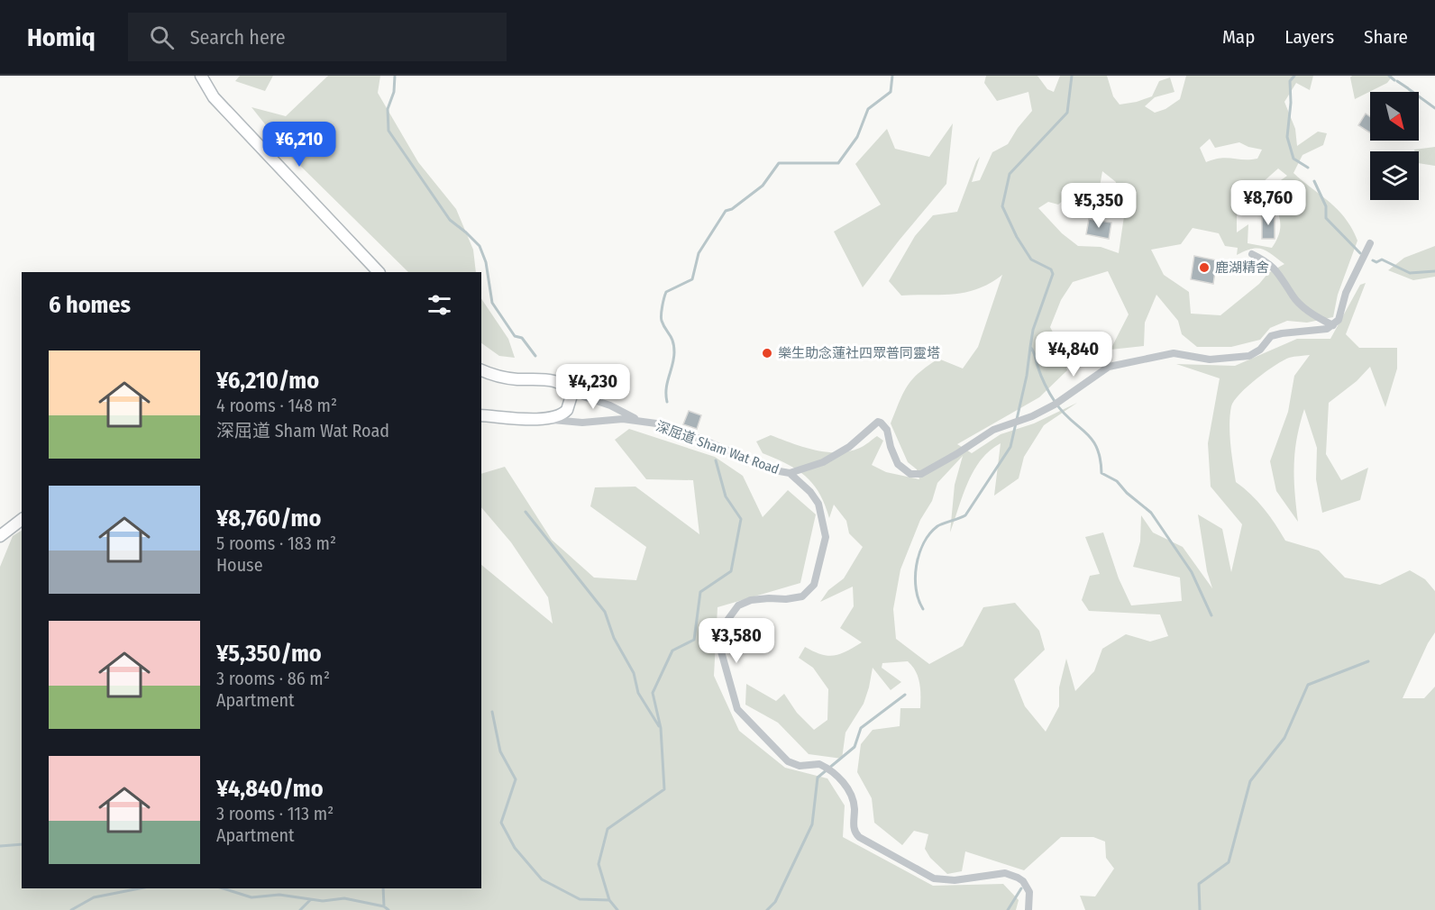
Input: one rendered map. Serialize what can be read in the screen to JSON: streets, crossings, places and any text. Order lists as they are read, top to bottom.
{
  "streets": {
    "main road": ["深屈道 Sham Wat Road"]
  },
  "places": ["鹿湖精舍", "樂生助念蓮社四眾普同靈塔"],
  "north": "bottom right",
  "page": {
    "header": "Homiq",
    "search": "Search here",
    "nav": ["Map", "Layers", "Share"],
    "price": [
      "¥6,210",
      "¥8,760",
      "¥5,350",
      "¥4,840",
      "¥4,230",
      "¥3,580"
    ],
    "heading": "6 homes",
    "list": [
      {
        "name": "¥6,210/mo",
        "note": "4 rooms · 148 m² · 深屈道 Sham Wat Road"
      },
      {
        "name": "¥8,760/mo",
        "note": "5 rooms · 183 m² · House"
      },
      {
        "name": "¥5,350/mo",
        "note": "3 rooms · 86 m² · Apartment"
      },
      {
        "name": "¥4,840/mo",
        "note": "3 rooms · 113 m² · Apartment"
      }
    ]
  }
}
